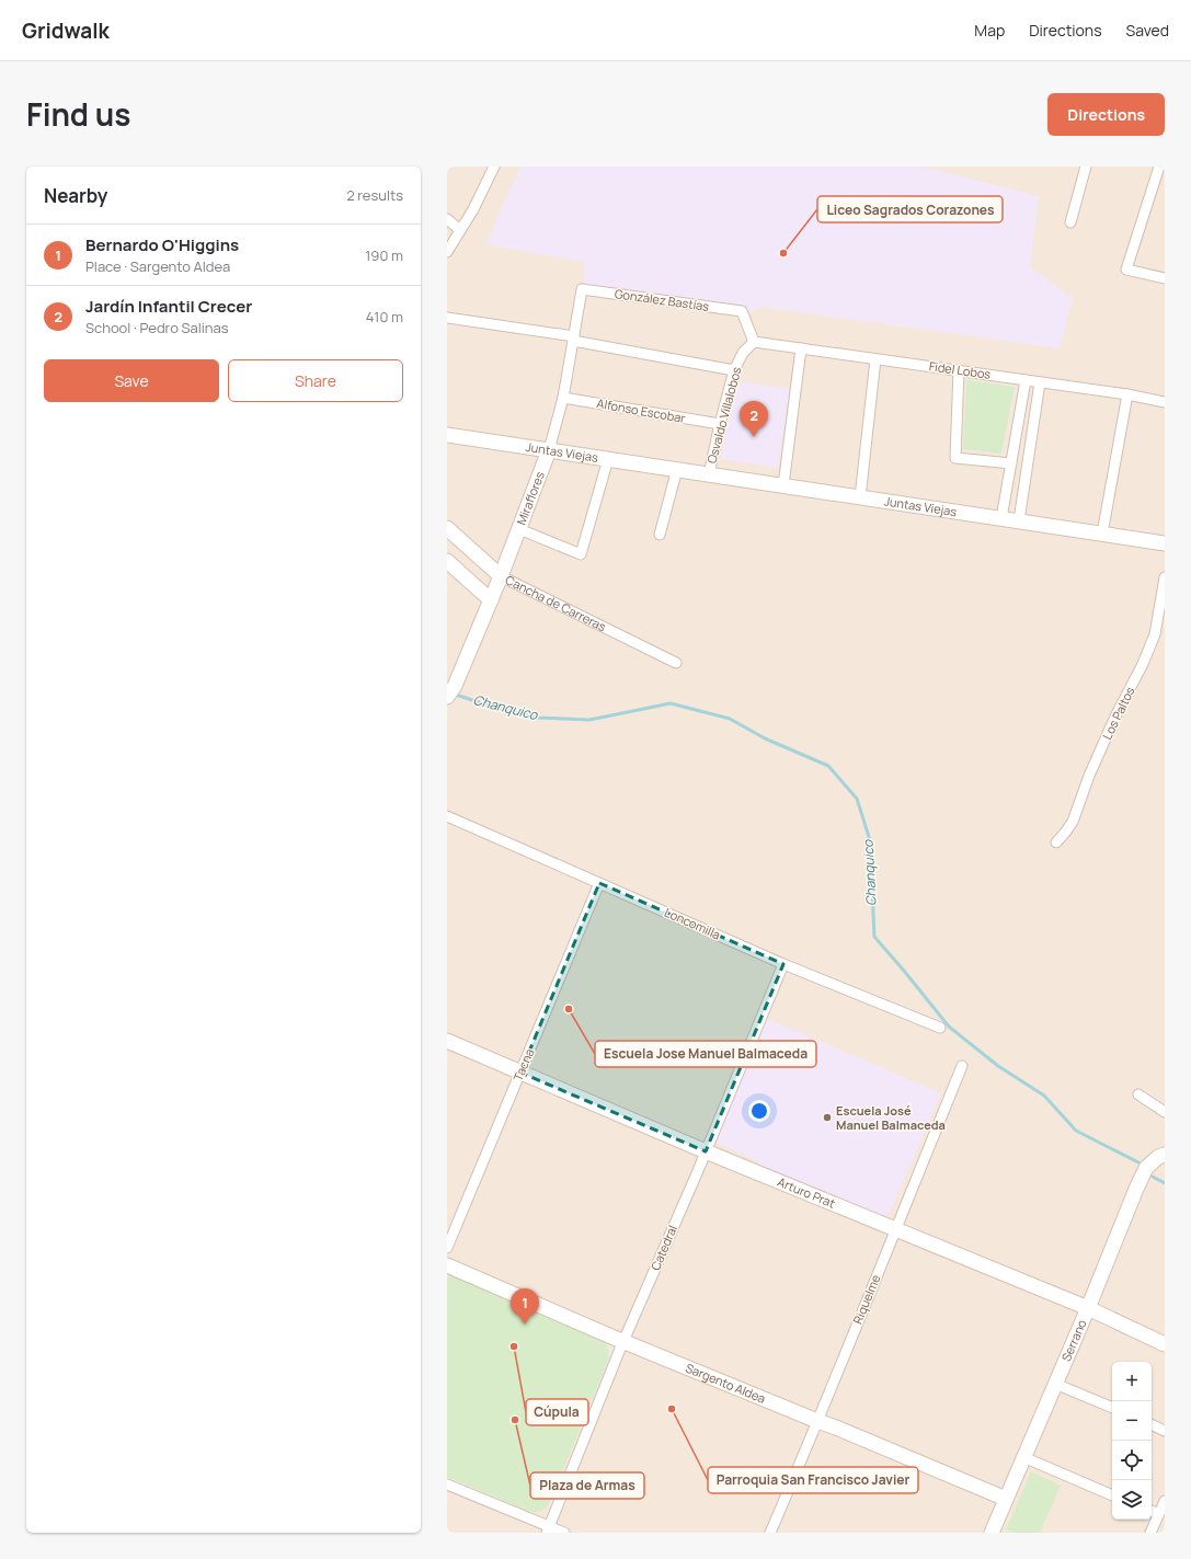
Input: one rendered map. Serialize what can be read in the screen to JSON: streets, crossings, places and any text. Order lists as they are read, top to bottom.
{
  "streets": {
    "street": [
      "González Bastías",
      "Fidel Lobos",
      "Alfonso Escobar",
      "Osvaldo Villalobos",
      "Juntas Viejas",
      "Miraflores",
      "Cancha de Carreras",
      "Los Paltos",
      "Loncomilla",
      "Tacna",
      "Arturo Prat",
      "Catedral",
      "Riquelme",
      "Serrano",
      "Sargento Aldea"
    ]
  },
  "crossings": [
    ["González Bastías", "Fidel Lobos"],
    ["González Bastías", "Osvaldo Villalobos"],
    ["González Bastías", "Miraflores"],
    ["Fidel Lobos", "Osvaldo Villalobos"],
    ["Alfonso Escobar", "Osvaldo Villalobos"],
    ["Alfonso Escobar", "Miraflores"],
    ["Osvaldo Villalobos", "Juntas Viejas"],
    ["Juntas Viejas", "Miraflores"],
    ["Miraflores", "Cancha de Carreras"],
    ["Loncomilla", "Tacna"],
    ["Loncomilla", "Catedral"],
    ["Tacna", "Arturo Prat"],
    ["Arturo Prat", "Catedral"],
    ["Arturo Prat", "Riquelme"],
    ["Arturo Prat", "Serrano"],
    ["Catedral", "Sargento Aldea"],
    ["Riquelme", "Sargento Aldea"],
    ["Serrano", "Sargento Aldea"]
  ],
  "water": ["Chanquico"],
  "places": [
    "Liceo Sagrados Corazones",
    "Escuela Jose Manuel Balmaceda",
    "Escuela José Manuel Balmaceda",
    "Cúpula",
    "Parroquia San Francisco Javier",
    "Plaza de Armas"
  ],
  "page": {
    "header": "Gridwalk",
    "nav": ["Map", "Directions", "Saved"],
    "title": "Find us",
    "buttons": [
      "Directions",
      ["Save", "Share"]
    ],
    "heading": ["Nearby", "2 results"],
    "list": [
      {
        "mark": "1",
        "name": "Bernardo O'Higgins",
        "note": "Place · Sargento Aldea",
        "value": "190 m"
      },
      {
        "mark": "2",
        "name": "Jardín Infantil Crecer",
        "note": "School · Pedro Salinas",
        "value": "410 m"
      }
    ],
    "pins": ["2", "1"],
    "map_buttons": ["+", "−"]
  }
}
